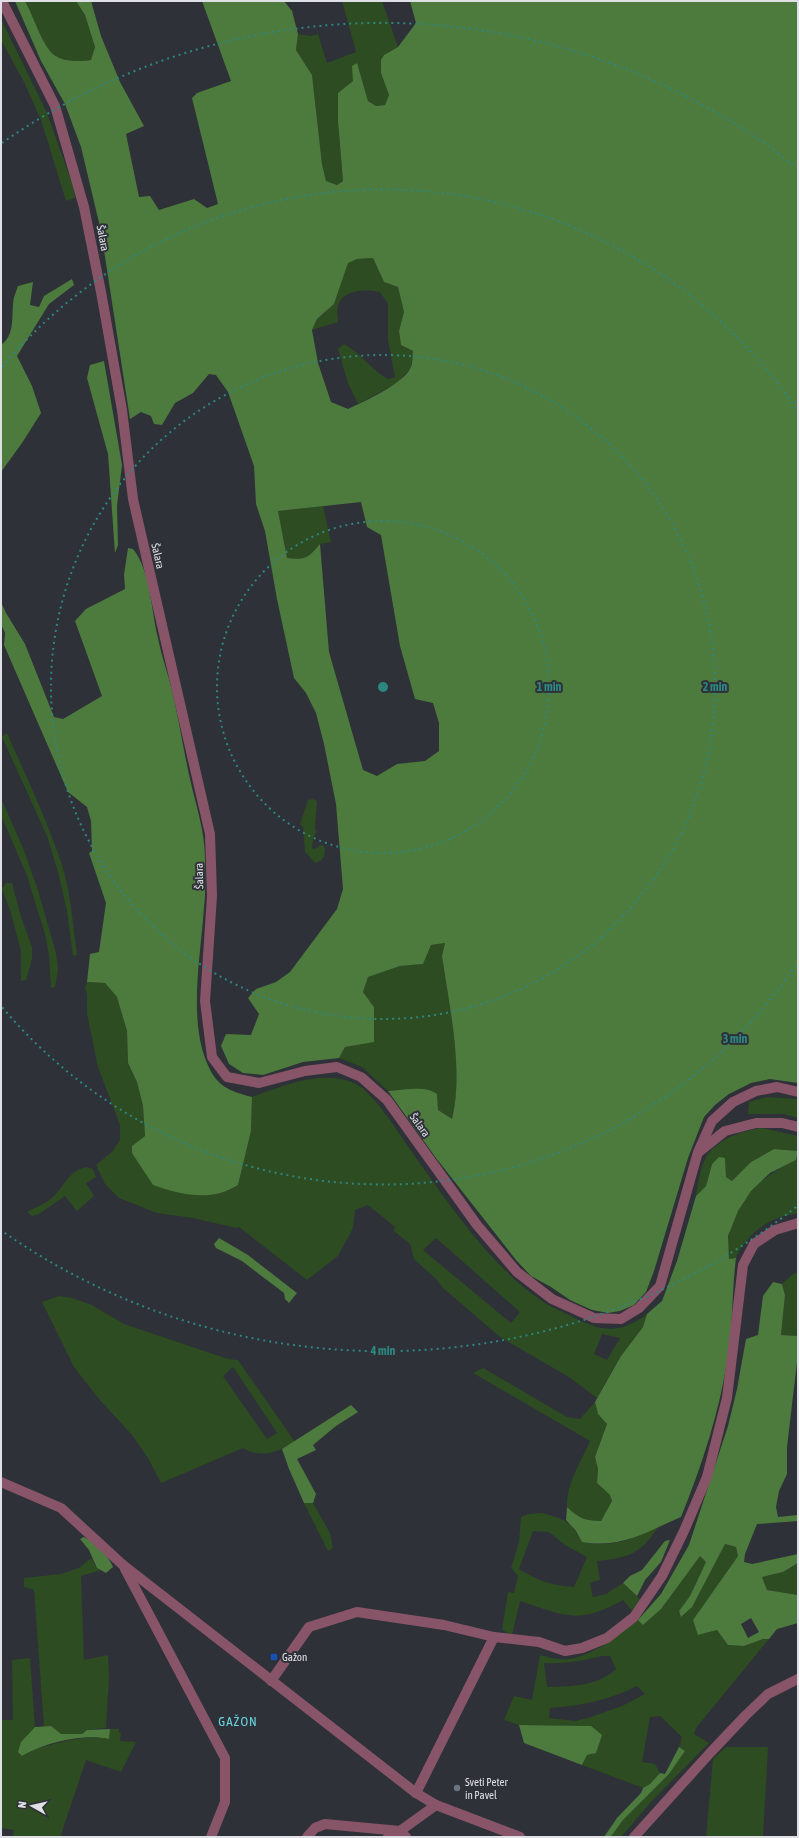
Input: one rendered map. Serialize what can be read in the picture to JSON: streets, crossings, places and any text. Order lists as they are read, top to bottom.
{
  "streets": {
    "street": ["Šalara"]
  },
  "districts": ["GAŽON"],
  "places": {
    "transit": ["Gažon"],
    "other": ["Sveti Peter in Pavel"]
  },
  "north": "left",
  "rings": [
    "1 min",
    "2 min",
    "3 min",
    "4 min"
  ]
}
